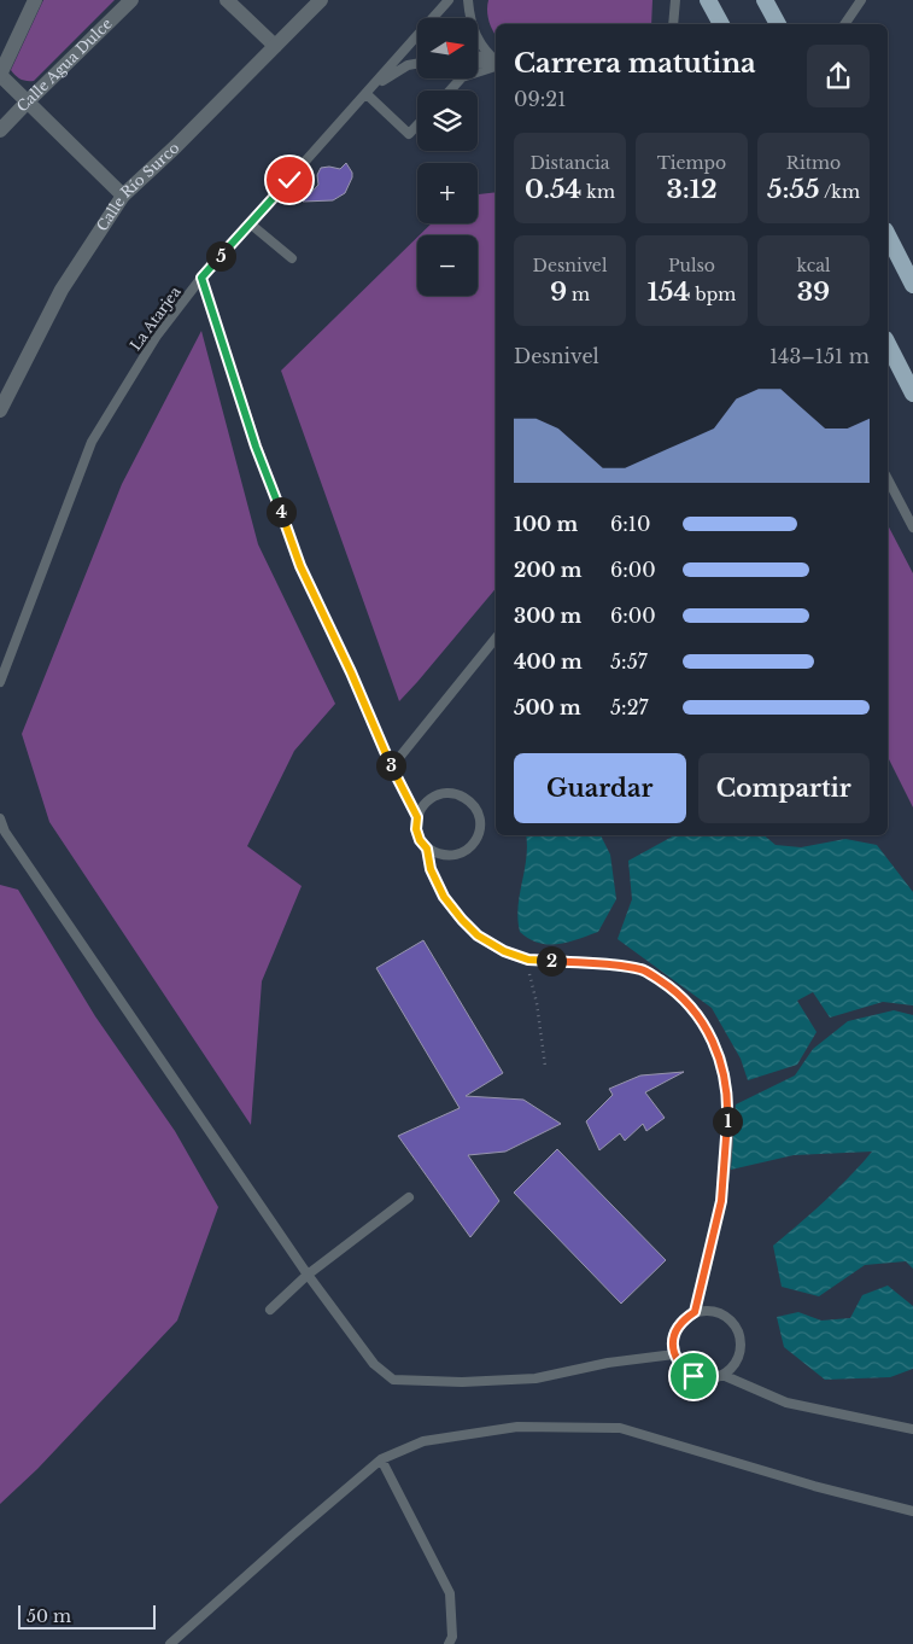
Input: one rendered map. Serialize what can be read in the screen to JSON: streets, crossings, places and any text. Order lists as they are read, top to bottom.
{
  "streets": {
    "street": ["Calle Agua Dulce", "Calle Río Surco"],
    "lane": ["La Atarjea"]
  },
  "scale_bar": "50 m",
  "north": "right",
  "page": {
    "map_buttons": ["+", "−"],
    "heading": ["Carrera matutina", "09:21"],
    "stats": [
      ["Distancia", "0.54 km"],
      ["Tiempo", "3:12"],
      ["Ritmo", "5:55 /km"],
      ["Desnivel", "9 m"],
      ["Pulso", "154 bpm"],
      ["kcal", "39"]
    ],
    "pins": [
      "5",
      "4",
      "3",
      "2",
      "1"
    ],
    "chart": ["Desnivel", "143–151 m"],
    "list": [
      {
        "name": "100 m",
        "note": "6:10"
      },
      {
        "name": "200 m",
        "note": "6:00"
      },
      {
        "name": "300 m",
        "note": "6:00"
      },
      {
        "name": "400 m",
        "note": "5:57"
      },
      {
        "name": "500 m",
        "note": "5:27"
      }
    ],
    "buttons": ["Guardar", "Compartir"],
    "scale": "50 m"
  }
}
